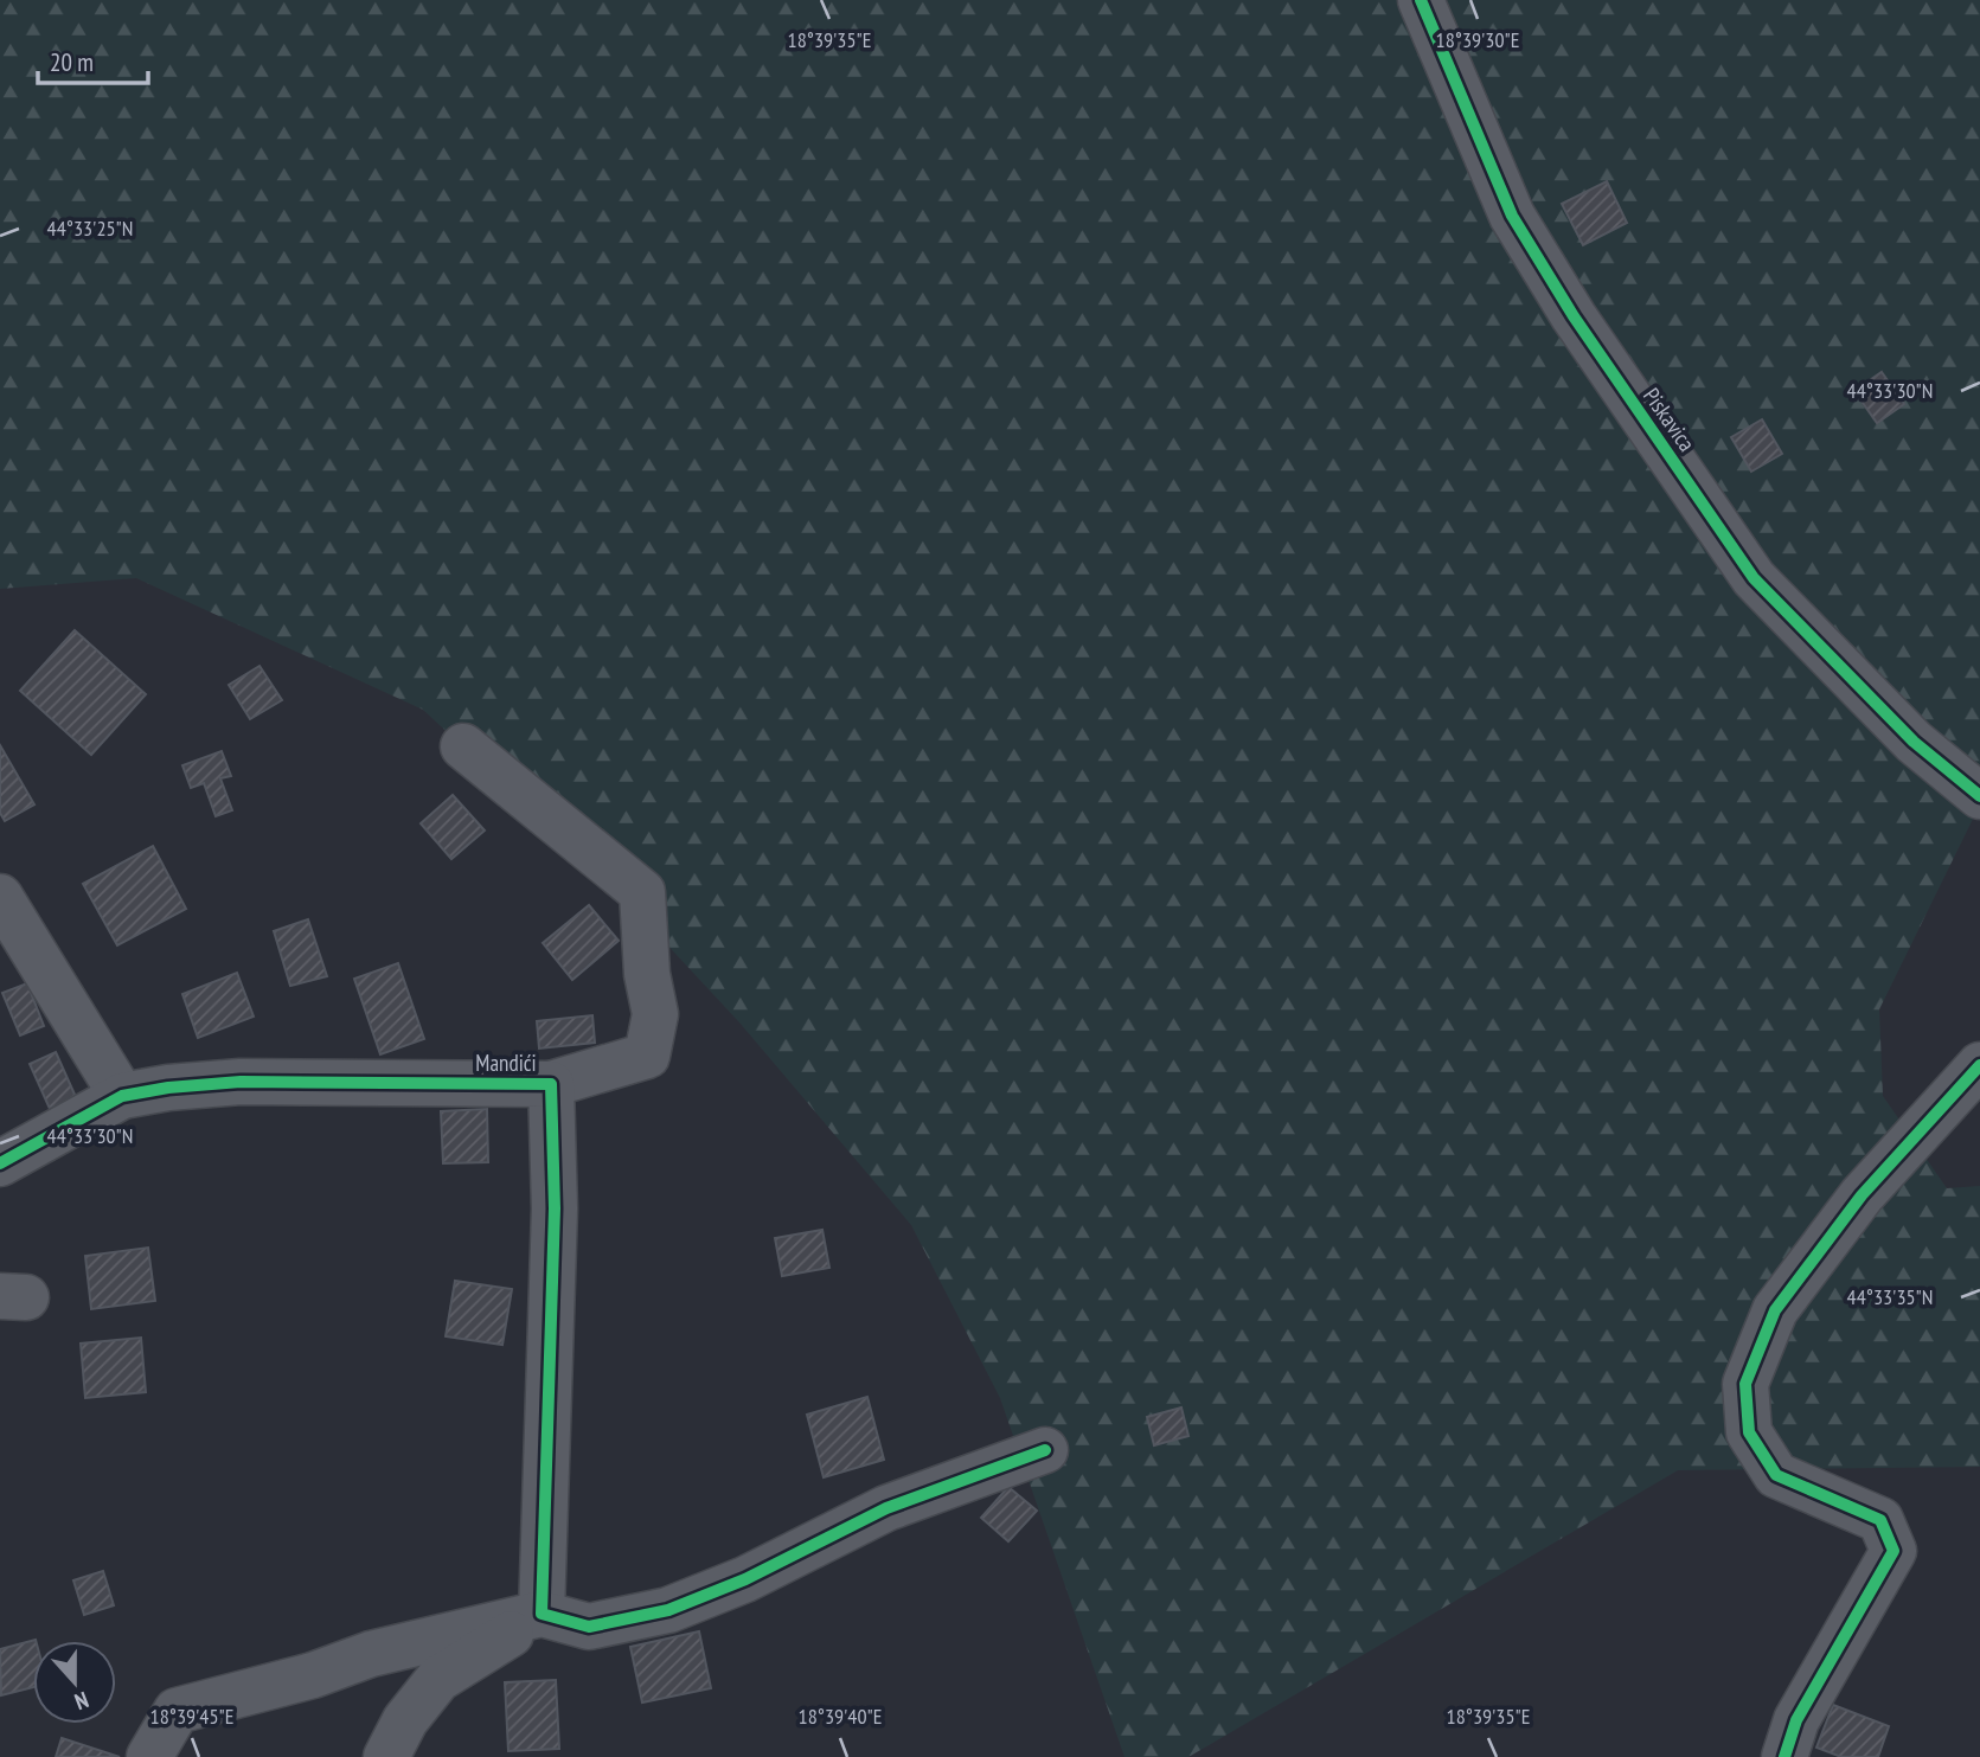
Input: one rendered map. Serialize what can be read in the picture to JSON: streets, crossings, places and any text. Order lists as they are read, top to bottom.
{
  "streets": {
    "street": ["Piskavica", "Mandići"]
  },
  "scale_bar": "20 m",
  "north": "bottom",
  "coordinates": [
    "18°39'35\"E",
    "18°39'30\"E",
    "44°33'25\"N",
    "44°33'30\"N",
    "44°33'35\"N",
    "18°39'45\"E",
    "18°39'40\"E"
  ]
}
